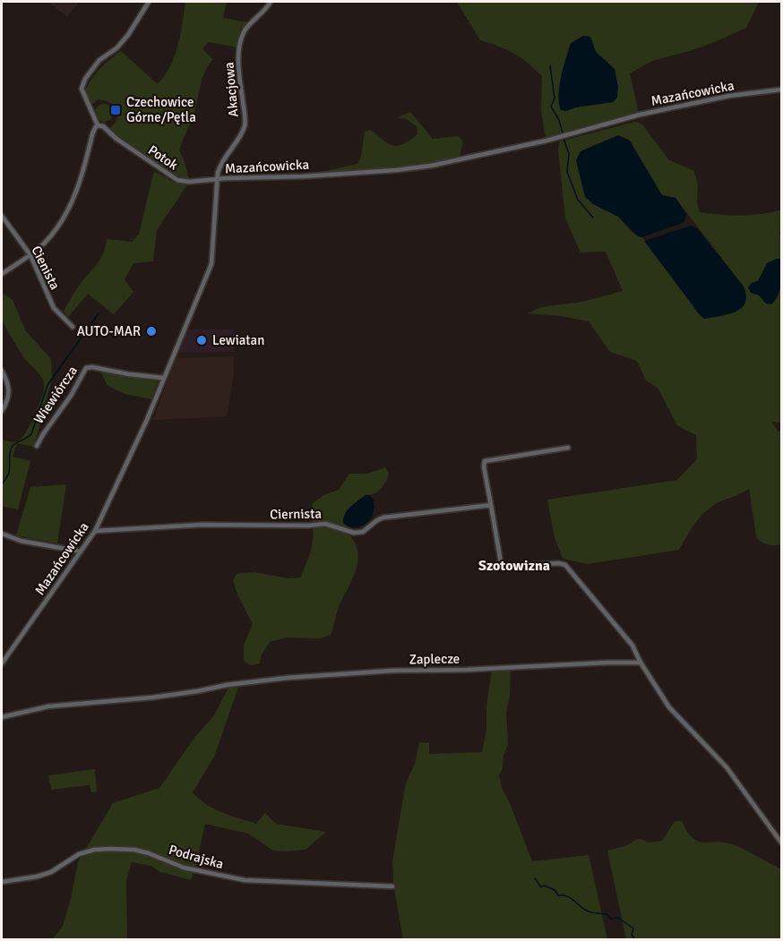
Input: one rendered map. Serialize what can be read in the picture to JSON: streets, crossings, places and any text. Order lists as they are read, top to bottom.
{
  "streets": {
    "street": [
      "Akacjowa",
      "Mazańcowicka",
      "Potok",
      "Cienista",
      "Wiewiórcza",
      "Ciernista",
      "Zaplecze",
      "Podrajska"
    ]
  },
  "crossings": [
    ["Akacjowa", "Mazańcowicka"],
    ["Akacjowa", "Potok"],
    ["Mazańcowicka", "Potok"],
    ["Mazańcowicka", "Wiewiórcza"],
    ["Mazańcowicka", "Ciernista"]
  ],
  "districts": ["Szotowizna"],
  "places": {
    "transit": ["Czechowice Górne/Pętla"],
    "other": ["AUTO-MAR", "Lewiatan"]
  }
}
